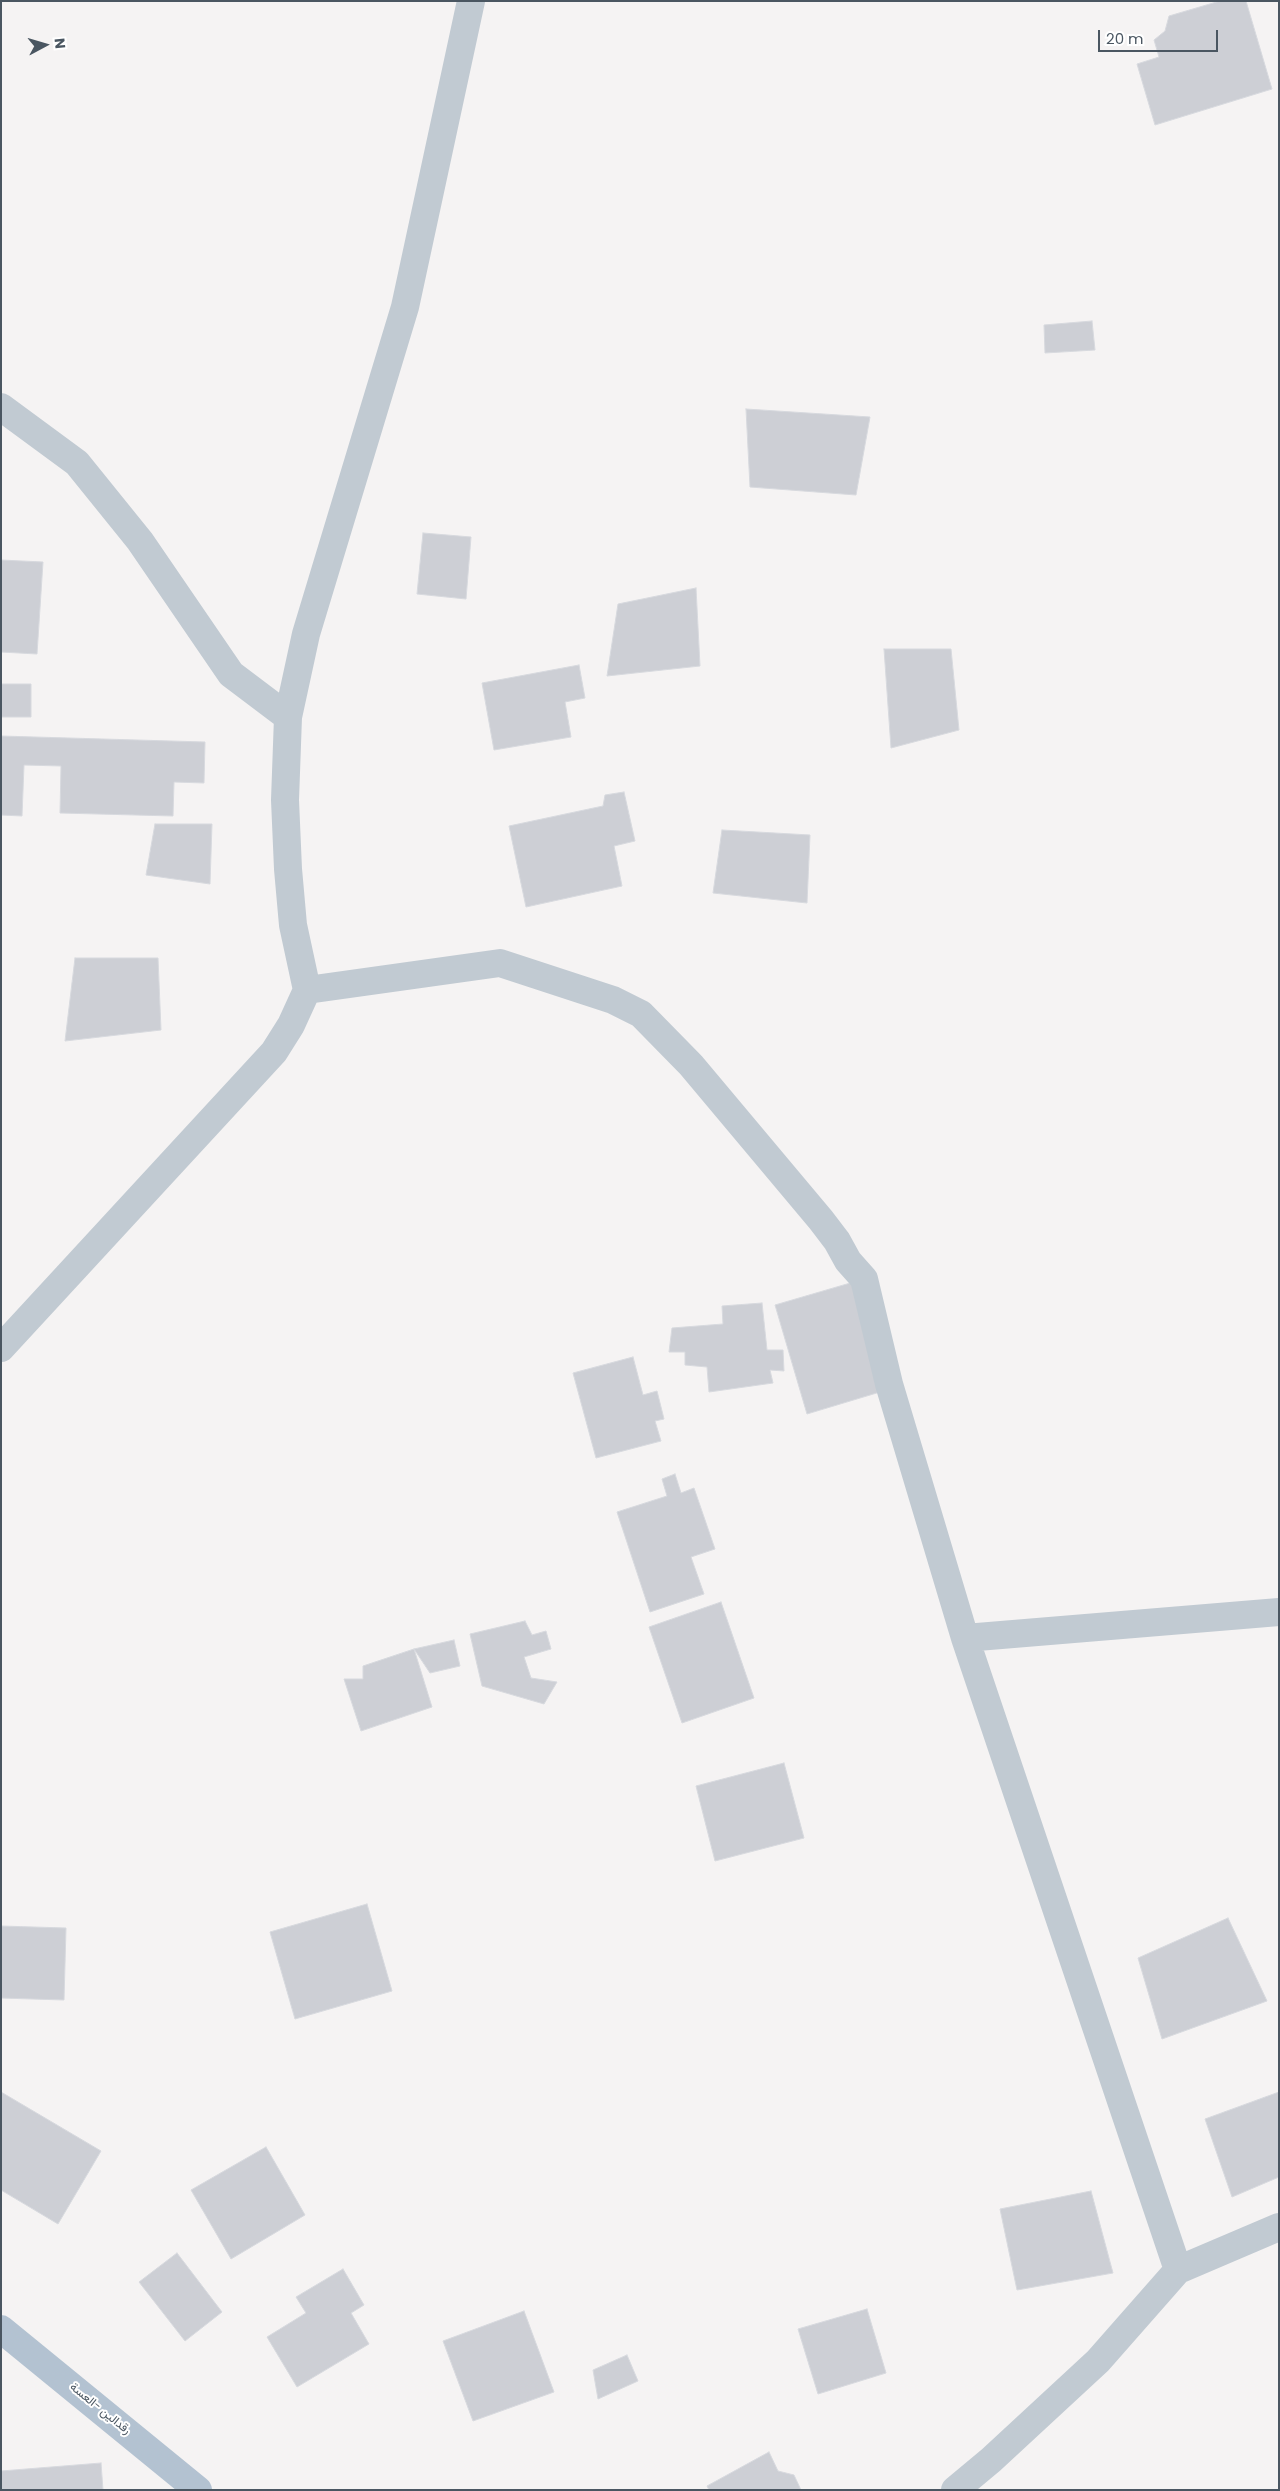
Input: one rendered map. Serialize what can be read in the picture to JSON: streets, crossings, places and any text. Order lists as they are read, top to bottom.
{
  "streets": {
    "main road": ["رقدالين -العسة"]
  },
  "scale_bar": "20 m",
  "north": "right"
}
